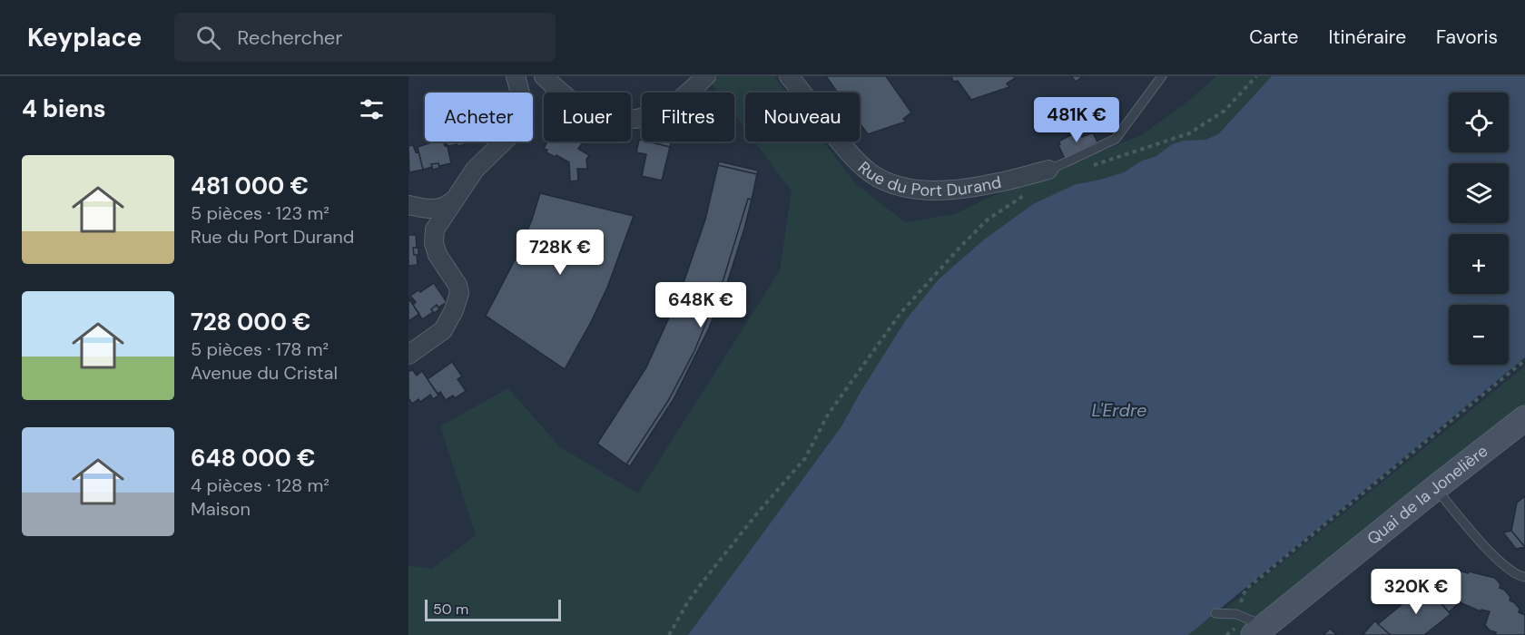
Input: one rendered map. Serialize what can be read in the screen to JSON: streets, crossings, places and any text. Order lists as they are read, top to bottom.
{
  "streets": {
    "street": ["Rue du Port Durand", "Quai de la Jonelière"]
  },
  "water": ["L'Erdre"],
  "scale_bar": "50 m",
  "page": {
    "header": "Keyplace",
    "search": "Rechercher",
    "nav": ["Carte", "Itinéraire", "Favoris"],
    "heading": "4 biens",
    "map_buttons": ["+", "−"],
    "chip": [
      "Acheter",
      "Louer",
      "Filtres",
      "Nouveau"
    ],
    "price": [
      "481K €",
      "728K €",
      "648K €",
      "320K €"
    ],
    "list": [
      {
        "name": "481 000 €",
        "note": "5 pièces · 123 m² · Rue du Port Durand"
      },
      {
        "name": "728 000 €",
        "note": "5 pièces · 178 m² · Avenue du Cristal"
      },
      {
        "name": "648 000 €",
        "note": "4 pièces · 128 m² · Maison"
      }
    ],
    "scale": "50 m"
  }
}
